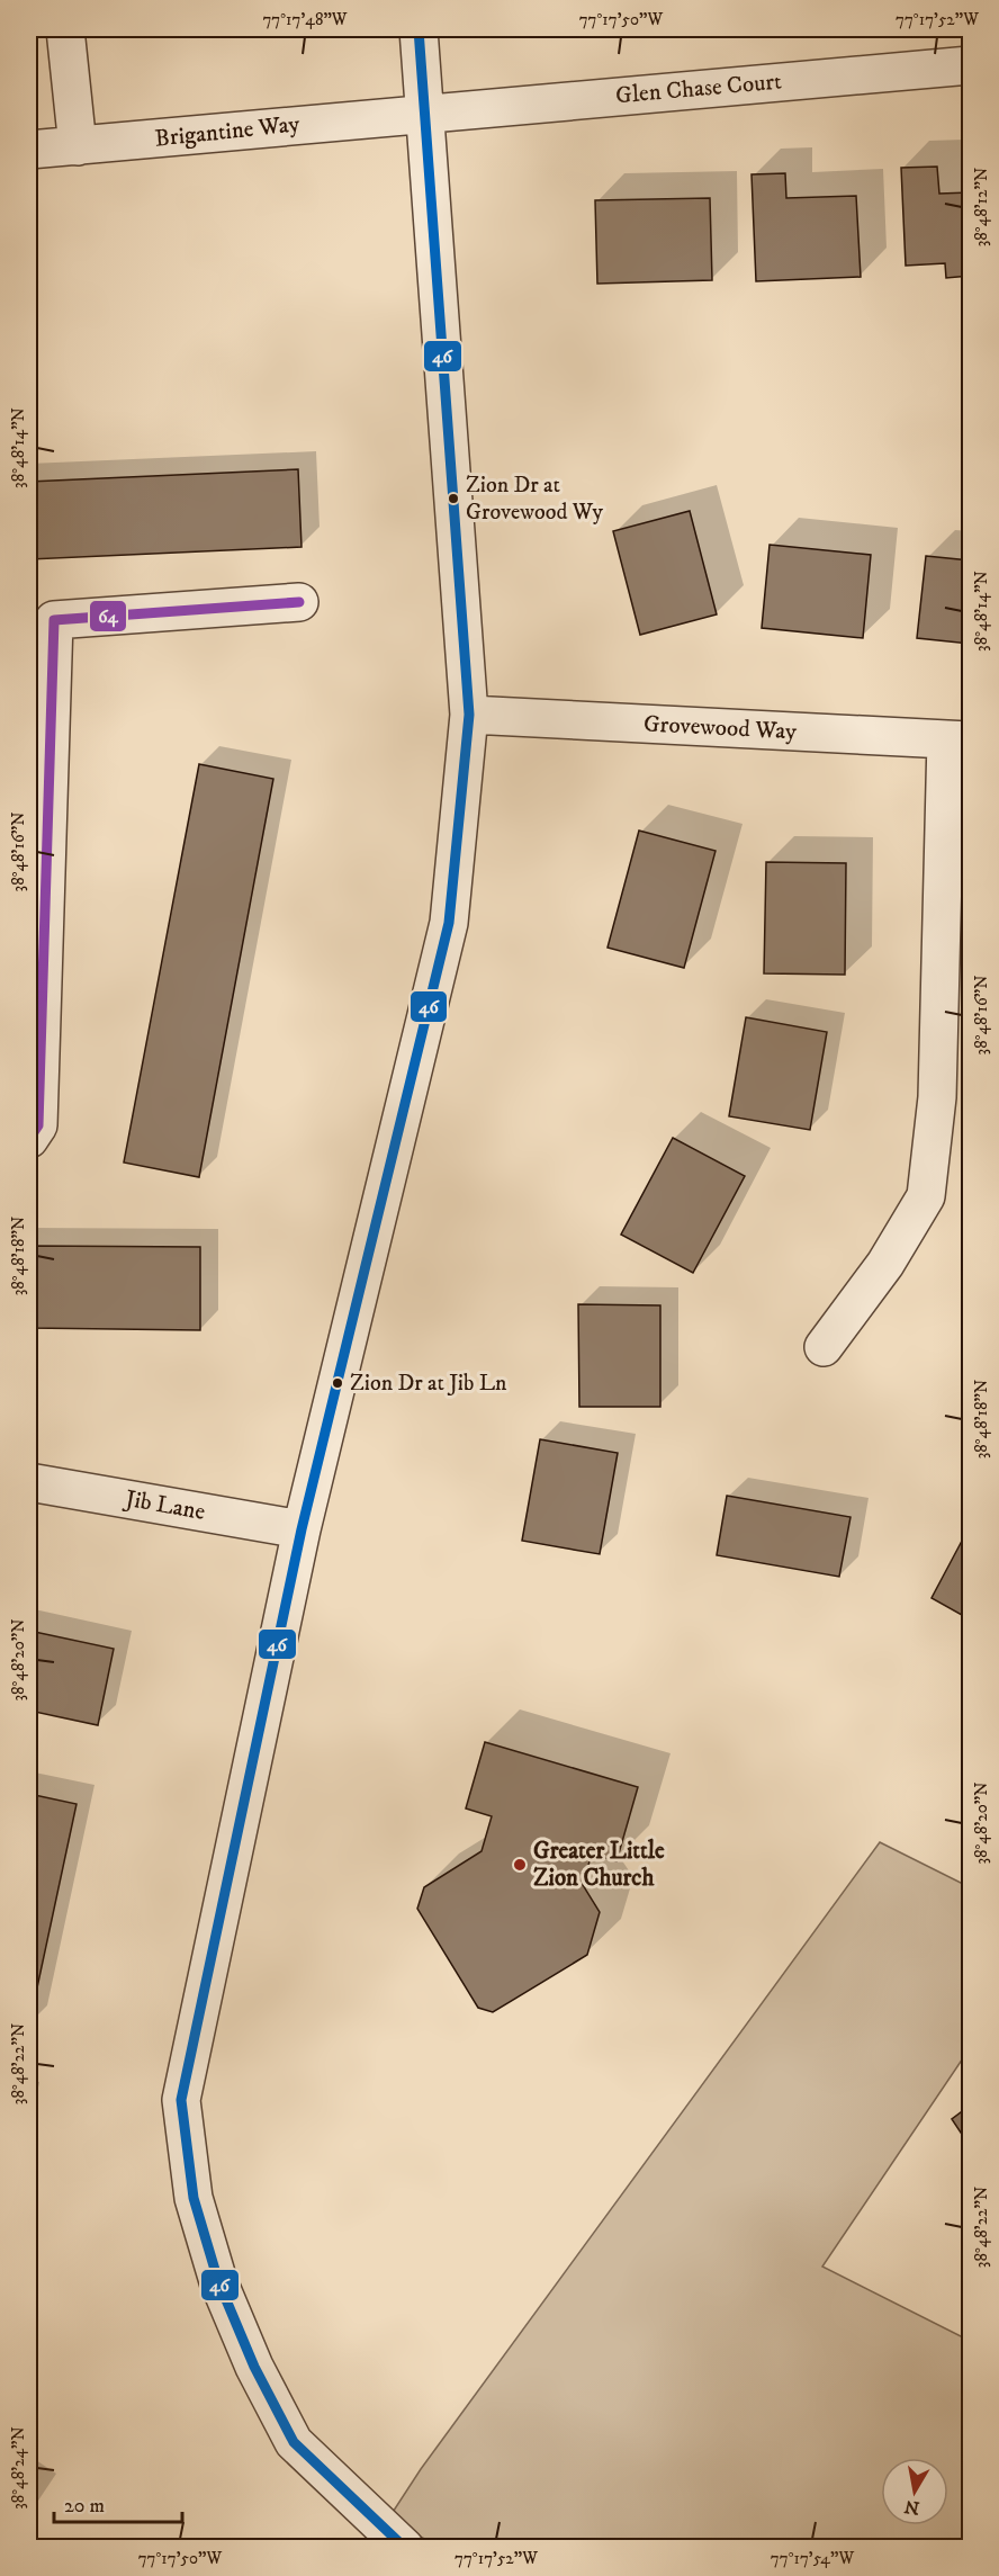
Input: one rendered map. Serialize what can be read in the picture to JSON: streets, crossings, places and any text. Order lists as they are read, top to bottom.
{
  "streets": {
    "street": [
      "Glen Chase Court",
      "Brigantine Way",
      "Grovewood Way",
      "Jib Lane"
    ]
  },
  "crossings": [
    ["Glen Chase Court", "Brigantine Way"]
  ],
  "places": ["Zion Dr at Grovewood Wy", "Zion Dr at Jib Ln", "Greater Little Zion Church"],
  "lines": ["transit line 46", "transit line 64"],
  "scale_bar": "20 m",
  "north": "bottom",
  "coordinates": [
    "77°17'48\"W",
    "77°17'50\"W",
    "77°17'52\"W",
    "38°48'12\"N",
    "38°48'14\"N",
    "38°48'16\"N",
    "38°48'18\"N",
    "38°48'20\"N",
    "38°48'22\"N",
    "38°48'24\"N",
    "77°17'54\"W"
  ]
}
